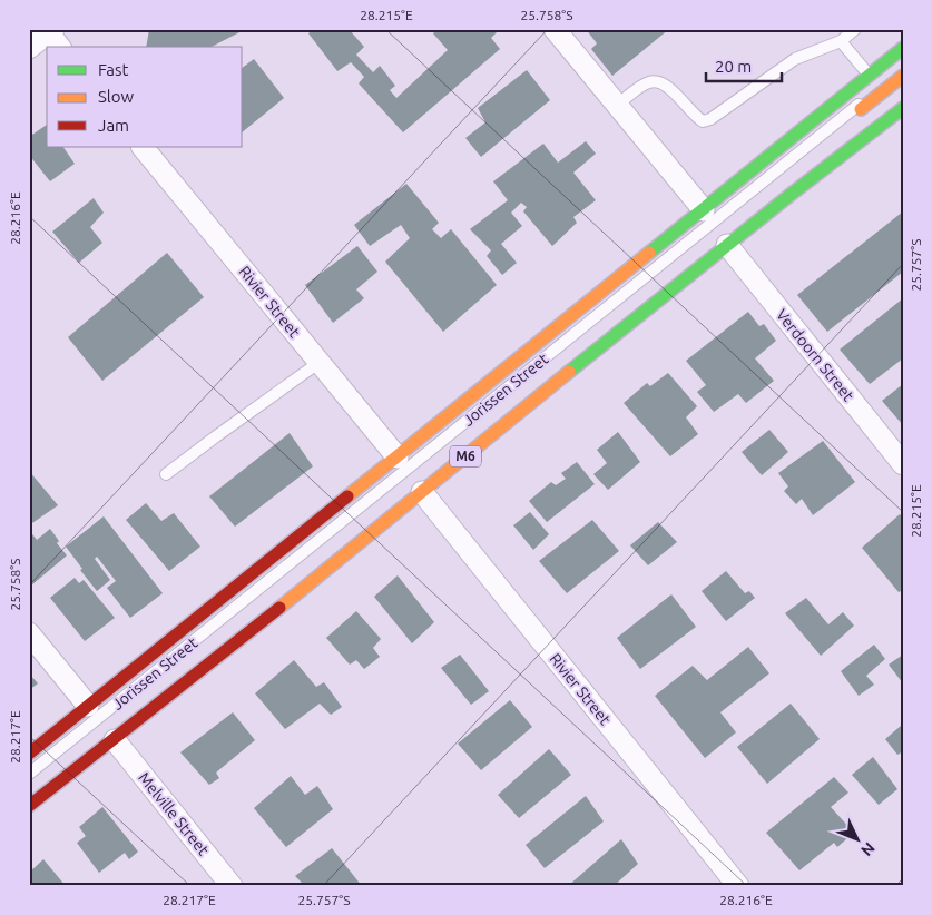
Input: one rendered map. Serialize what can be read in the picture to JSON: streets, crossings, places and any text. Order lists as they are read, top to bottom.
{
  "streets": {
    "main road": ["Jorissen Street", "M6"],
    "street": ["Rivier Street", "Verdoorn Street", "Melville Street"]
  },
  "crossings": [
    ["Rivier Street", "Jorissen Street"],
    ["Verdoorn Street", "Jorissen Street"],
    ["Jorissen Street", "Melville Street"]
  ],
  "legend": ["Fast", "Slow", "Jam"],
  "scale_bar": "20 m",
  "north": "bottom right",
  "coordinates": [
    "28.215°E",
    "25.758°S",
    "28.216°E",
    "25.757°S",
    "28.217°E"
  ]
}
